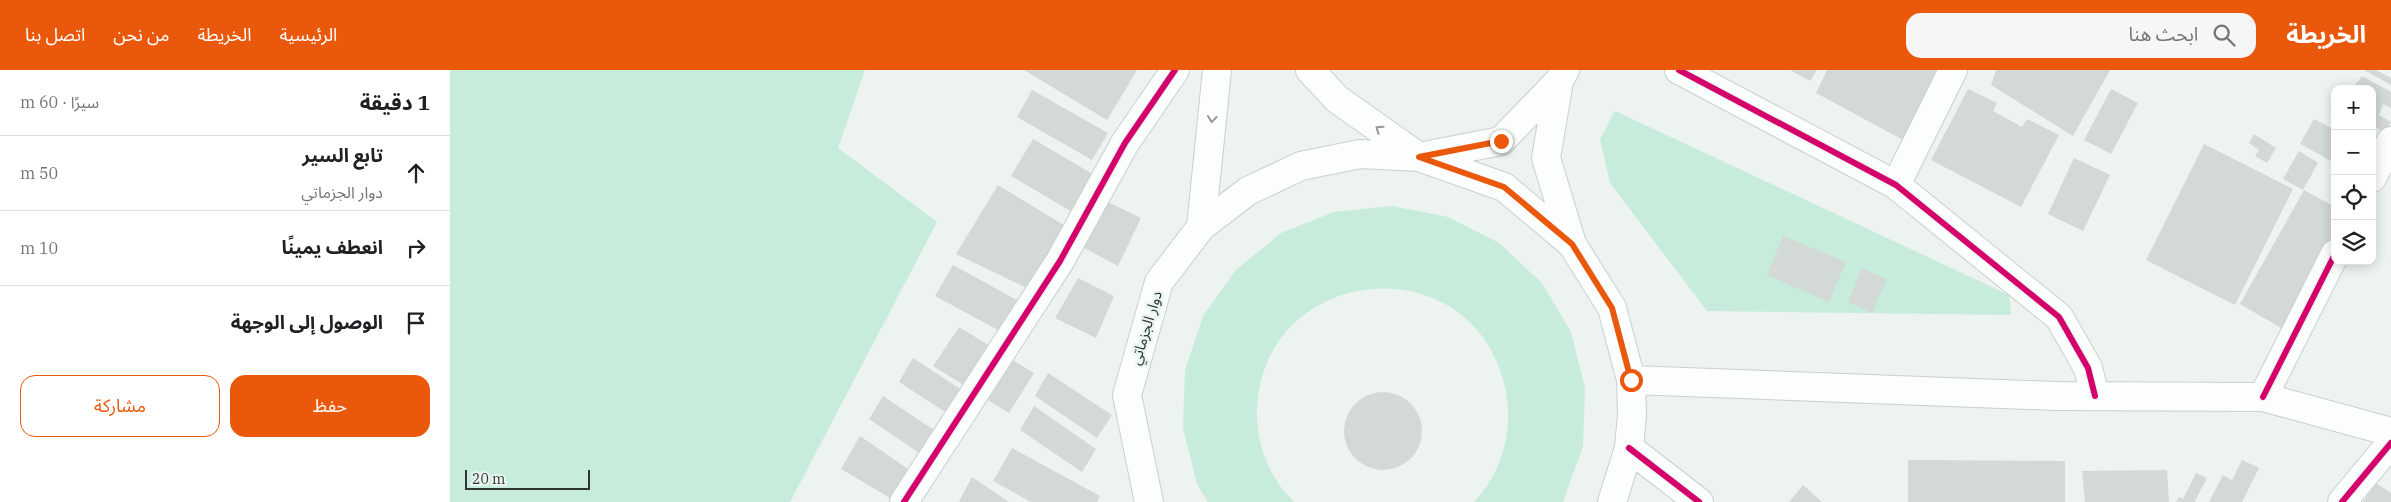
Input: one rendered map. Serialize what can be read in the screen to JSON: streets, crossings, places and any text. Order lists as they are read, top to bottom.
{
  "streets": {
    "main road": ["دوار الجزماتي"]
  },
  "scale_bar": "20 m",
  "page": {
    "header": "الخريطة",
    "search": "ابحث هنا",
    "nav": [
      "الرئيسية",
      "الخريطة",
      "من نحن",
      "اتصل بنا"
    ],
    "heading": ["1 دقيقة", "سيرًا · 60 m"],
    "map_buttons": ["+", "−"],
    "list": [
      ["تابع السير", "دوار الجزماتي", "50 m"],
      ["انعطف يمينًا", "10 m"],
      "الوصول إلى الوجهة"
    ],
    "buttons": ["حفظ", "مشاركة"],
    "scale": "20 m"
  }
}
